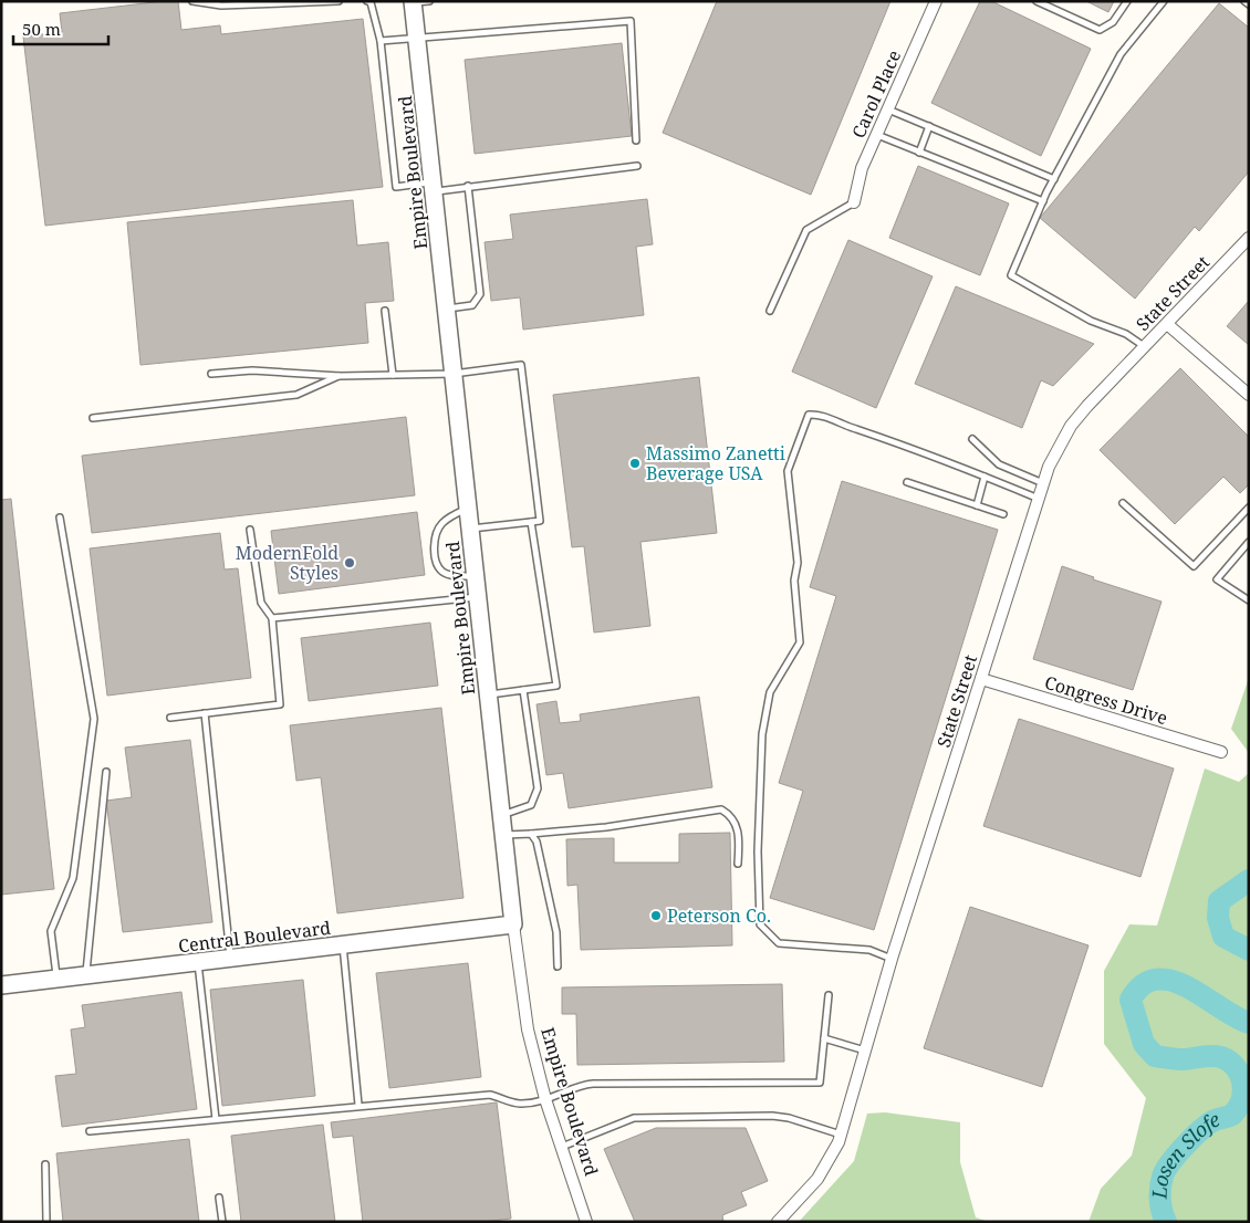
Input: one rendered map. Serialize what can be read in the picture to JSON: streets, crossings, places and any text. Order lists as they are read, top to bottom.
{
  "streets": {
    "street": [
      "Carol Place",
      "Empire Boulevard",
      "State Street",
      "Congress Drive",
      "Central Boulevard"
    ]
  },
  "crossings": [
    ["Empire Boulevard", "Central Boulevard"],
    ["State Street", "Congress Drive"]
  ],
  "water": ["Losen Slofe"],
  "places": ["Massimo Zanetti Beverage USA", "ModernFold Styles", "Peterson Co."],
  "scale_bar": "50 m"
}
